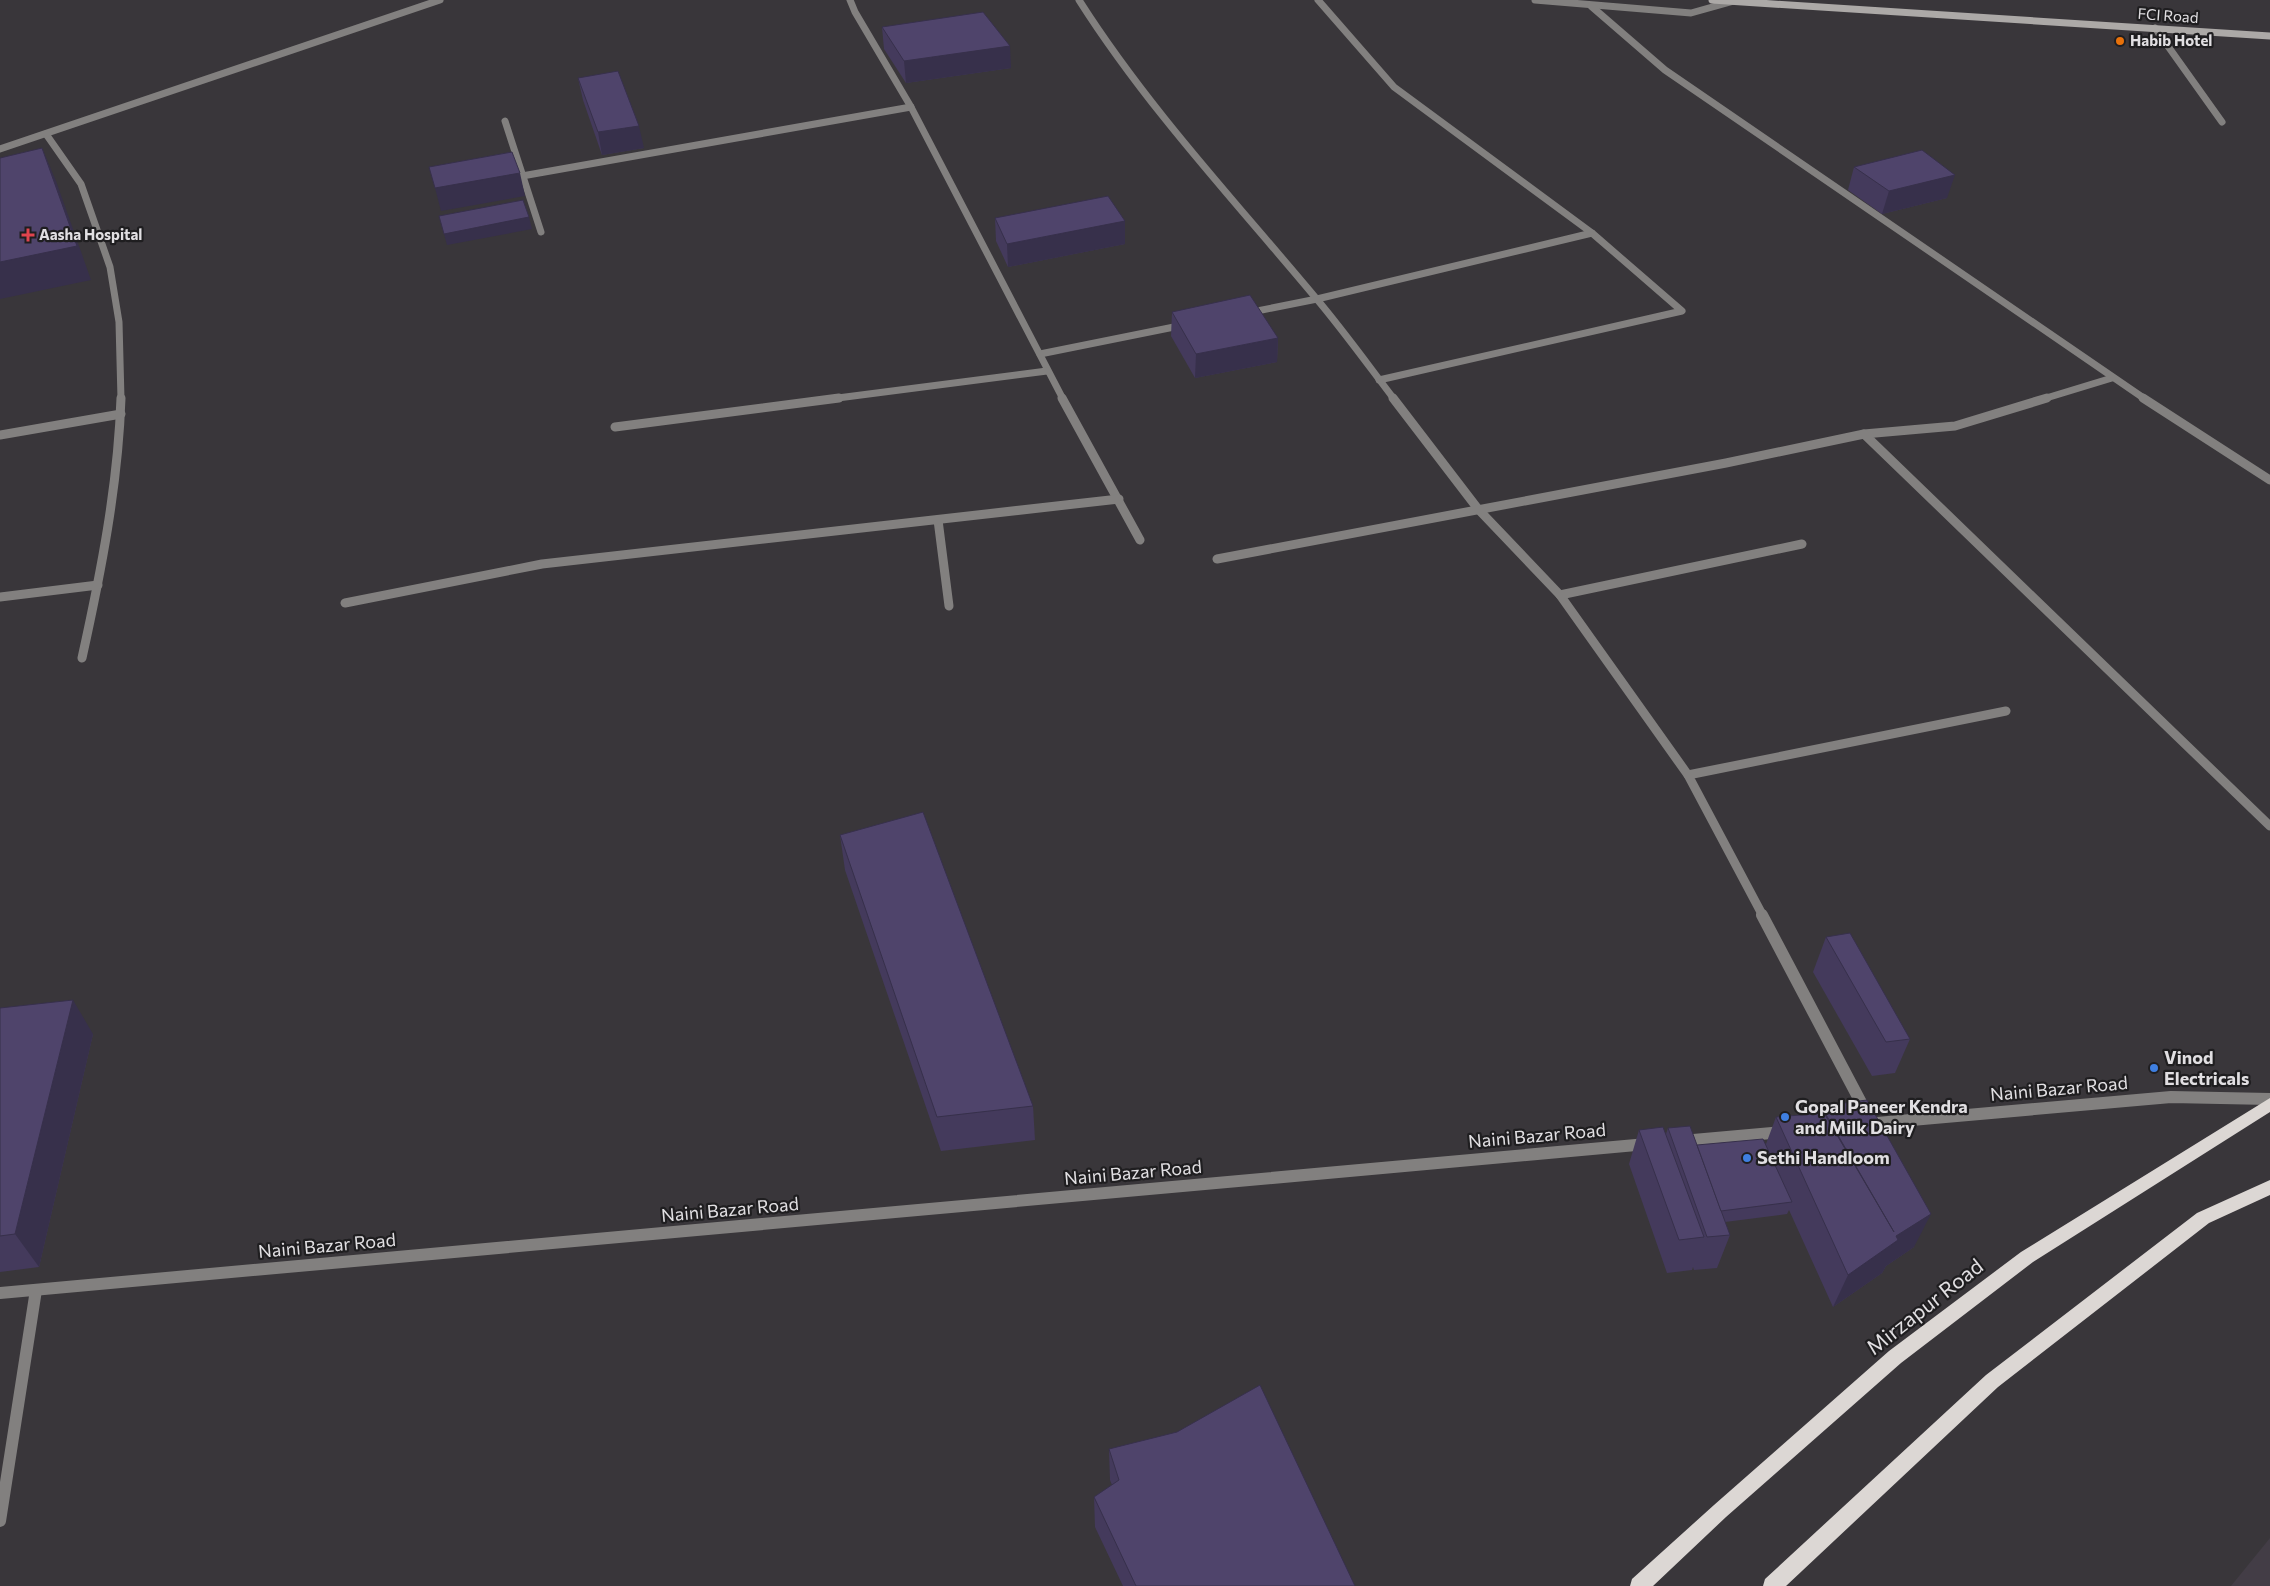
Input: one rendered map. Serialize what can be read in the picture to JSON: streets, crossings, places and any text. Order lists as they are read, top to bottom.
{
  "streets": {
    "highway": ["Mirzapur Road"],
    "main road": ["FCI Road"],
    "street": ["Naini Bazar Road"]
  },
  "places": {
    "other": [
      "Habib Hotel",
      "Vinod Electricals",
      "Gopal Paneer Kendra and Milk Dairy",
      "Sethi Handloom"
    ],
    "health": ["Aasha Hospital"]
  }
}
